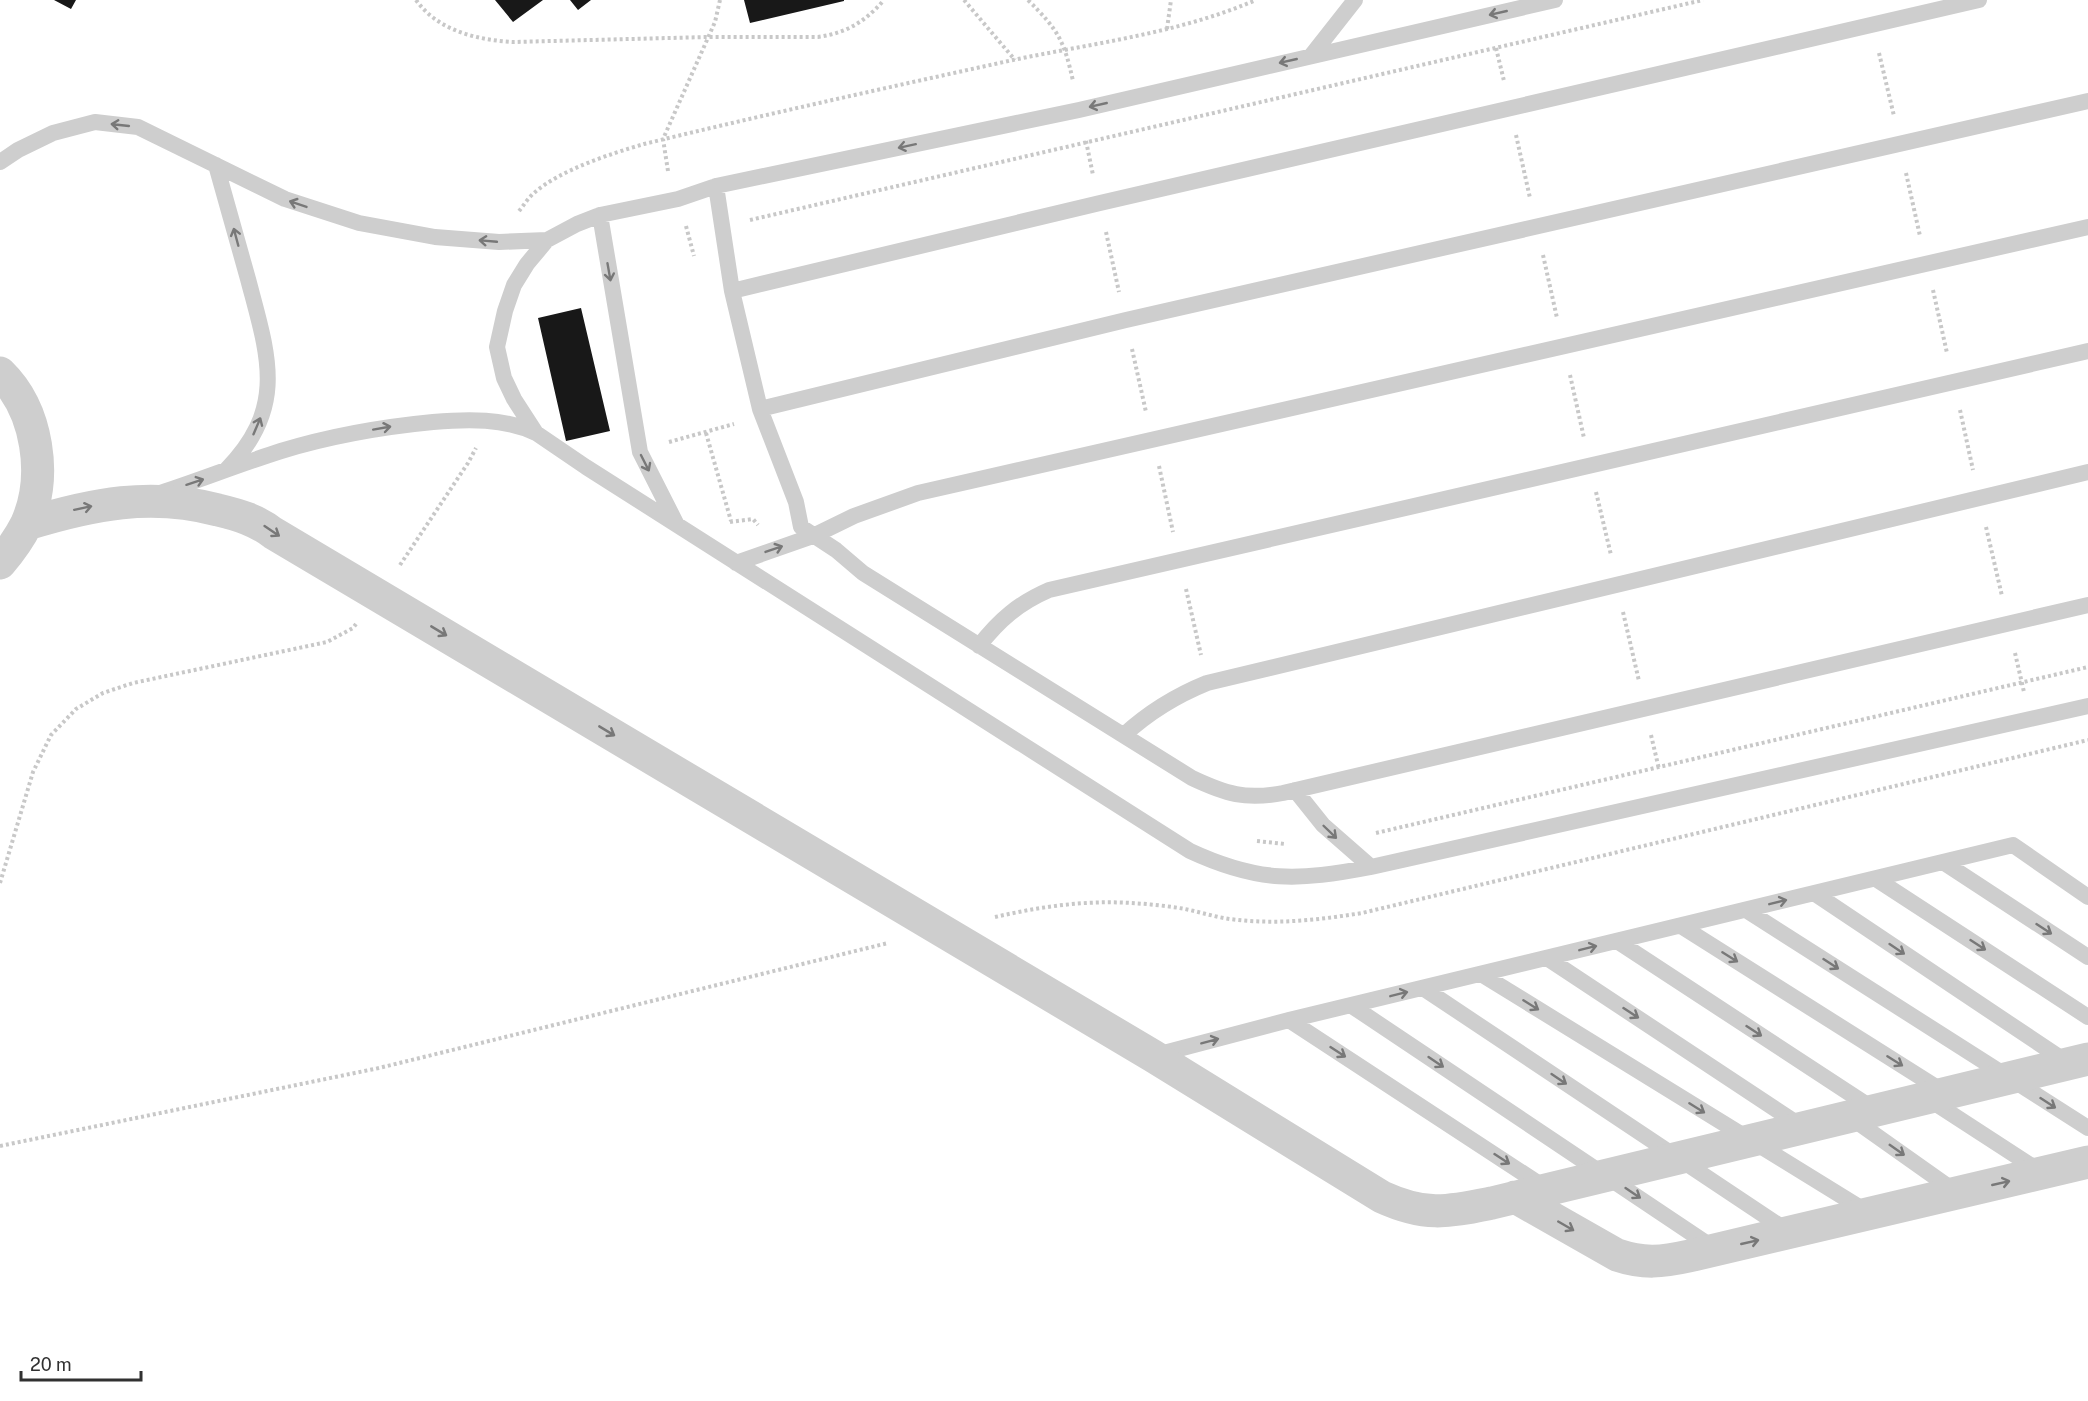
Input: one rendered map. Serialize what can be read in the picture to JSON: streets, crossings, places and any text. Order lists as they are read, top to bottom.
{
  "scale_bar": "20 m"
}
